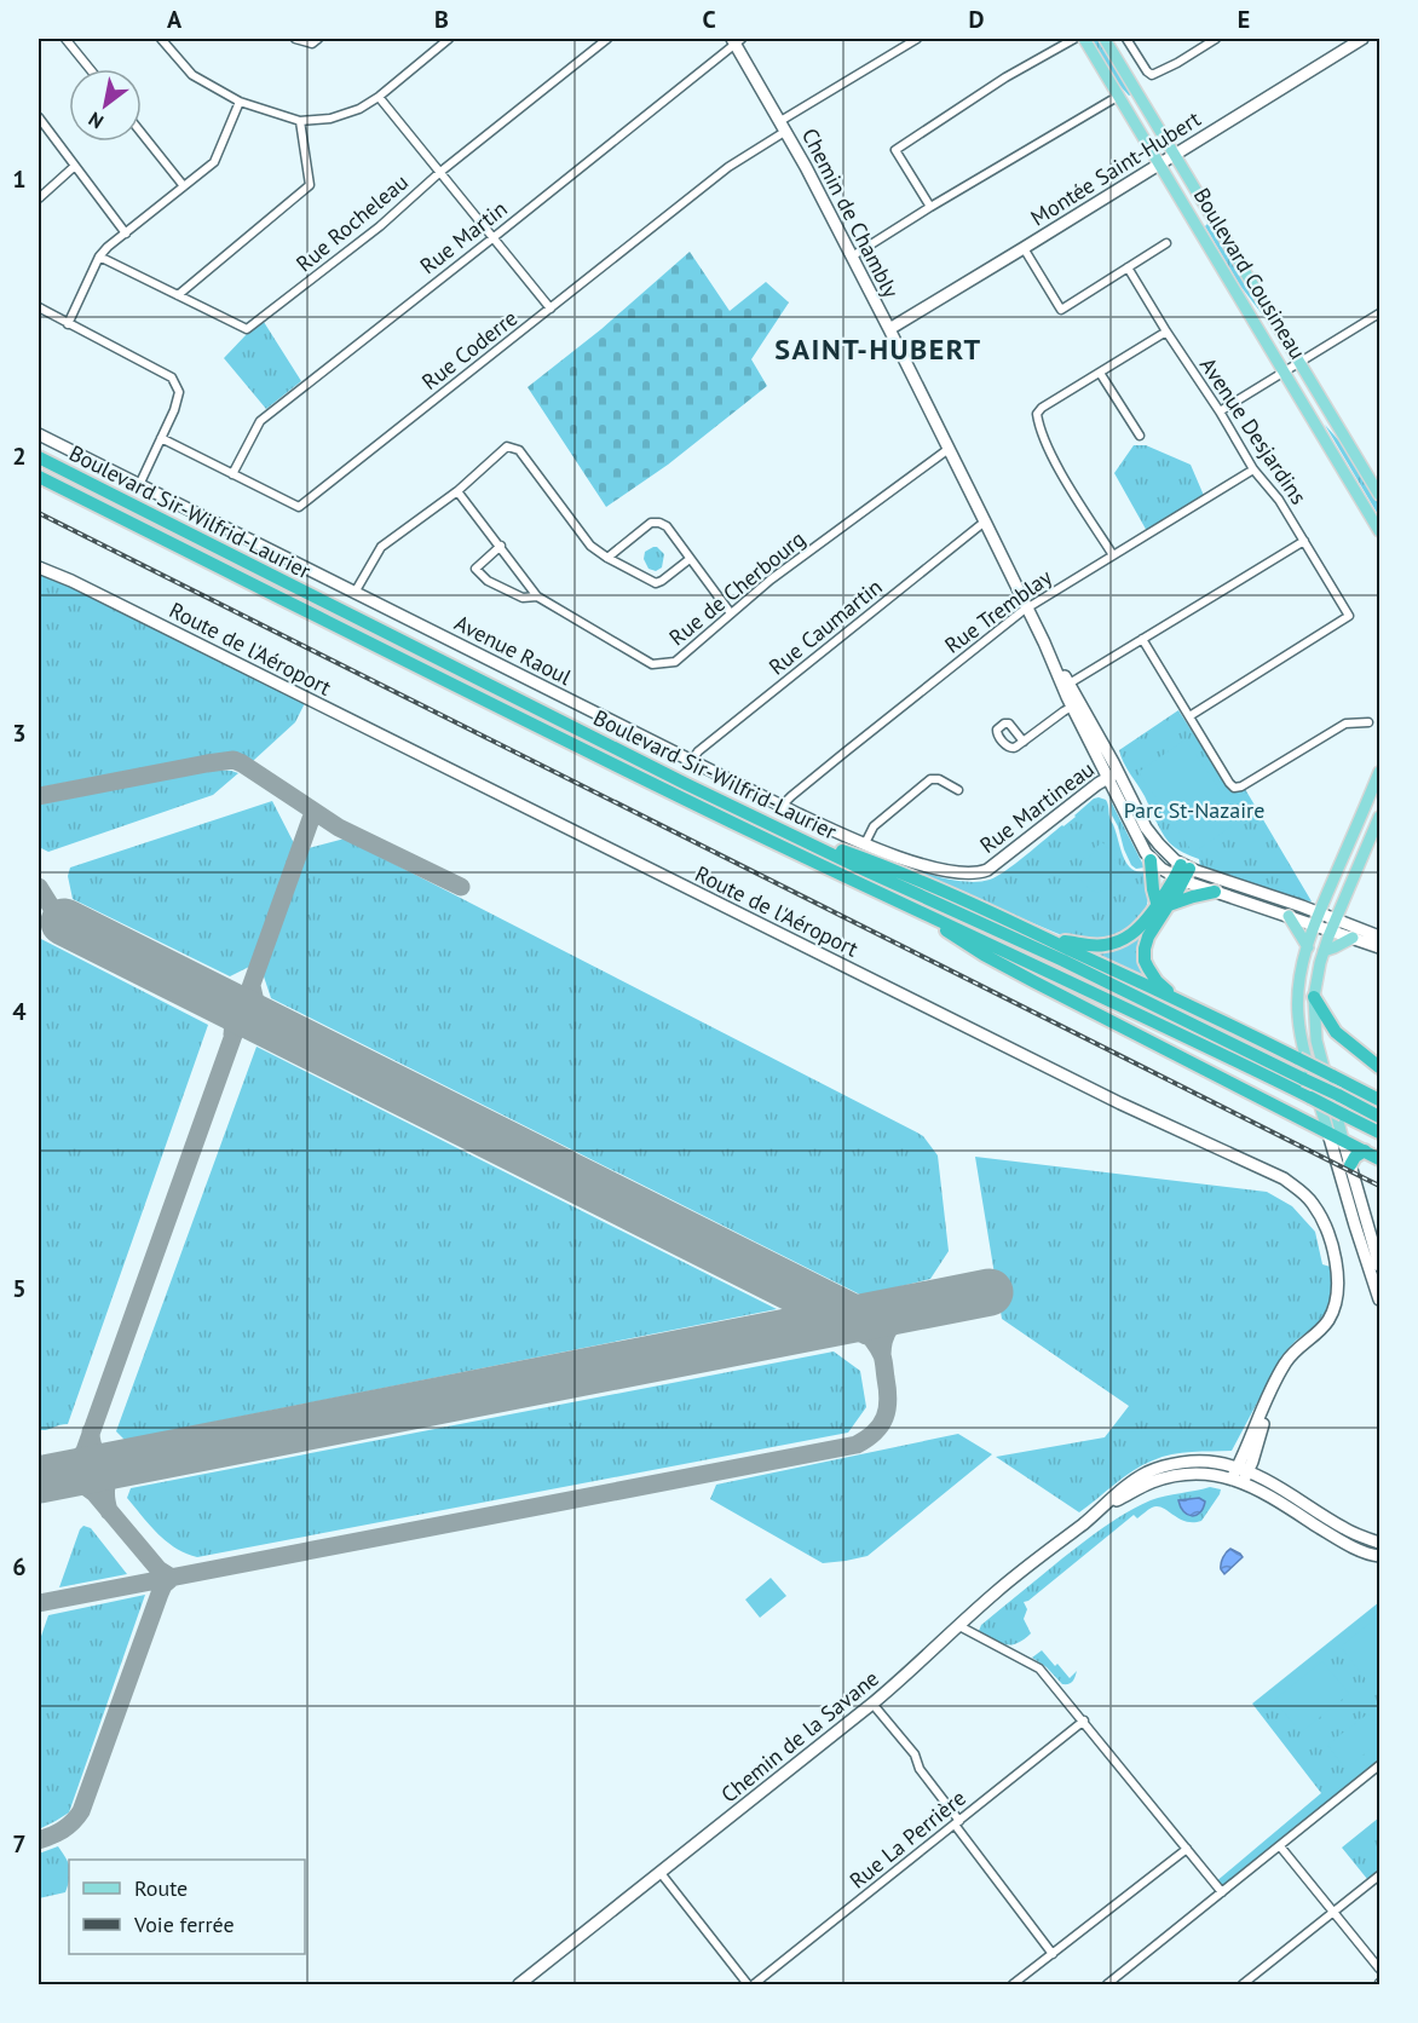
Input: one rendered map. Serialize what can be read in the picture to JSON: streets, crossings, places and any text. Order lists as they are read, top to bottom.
{
  "streets": {
    "highway": ["Boulevard Sir-Wilfrid-Laurier"],
    "main road": ["Boulevard Cousineau"],
    "street": [
      "Montée Saint-Hubert",
      "Chemin de Chambly",
      "Rue Rocheleau",
      "Rue Martin",
      "Rue Coderre",
      "Avenue Desjardins",
      "Rue de Cherbourg",
      "Rue Tremblay",
      "Rue Caumartin",
      "Route de l'Aéroport",
      "Avenue Raoul",
      "Rue Martineau",
      "Chemin de la Savane",
      "Rue La Perrière"
    ]
  },
  "crossings": [
    ["Montée Saint-Hubert", "Chemin de Chambly"],
    ["Montée Saint-Hubert", "Boulevard Cousineau"],
    ["Chemin de Chambly", "Rue Martin"],
    ["Chemin de Chambly", "Rue Coderre"],
    ["Chemin de Chambly", "Rue de Cherbourg"],
    ["Chemin de Chambly", "Rue Tremblay"],
    ["Chemin de Chambly", "Rue Caumartin"],
    ["Chemin de Chambly", "Rue Martineau"],
    ["Rue Martin", "Rue Coderre"],
    ["Avenue Desjardins", "Rue Tremblay"],
    ["Rue Tremblay", "Avenue Raoul"],
    ["Rue Caumartin", "Avenue Raoul"],
    ["Route de l'Aéroport", "Chemin de la Savane"],
    ["Avenue Raoul", "Rue Martineau"]
  ],
  "districts": ["SAINT-HUBERT"],
  "parks": ["Parc St-Nazaire"],
  "legend": ["Route", "Voie ferrée"],
  "north": "bottom left",
  "grid": {
    "columns": [
      "A",
      "B",
      "C",
      "D",
      "E"
    ],
    "rows": [
      "1",
      "2",
      "3",
      "4",
      "5",
      "6",
      "7"
    ]
  }
}
